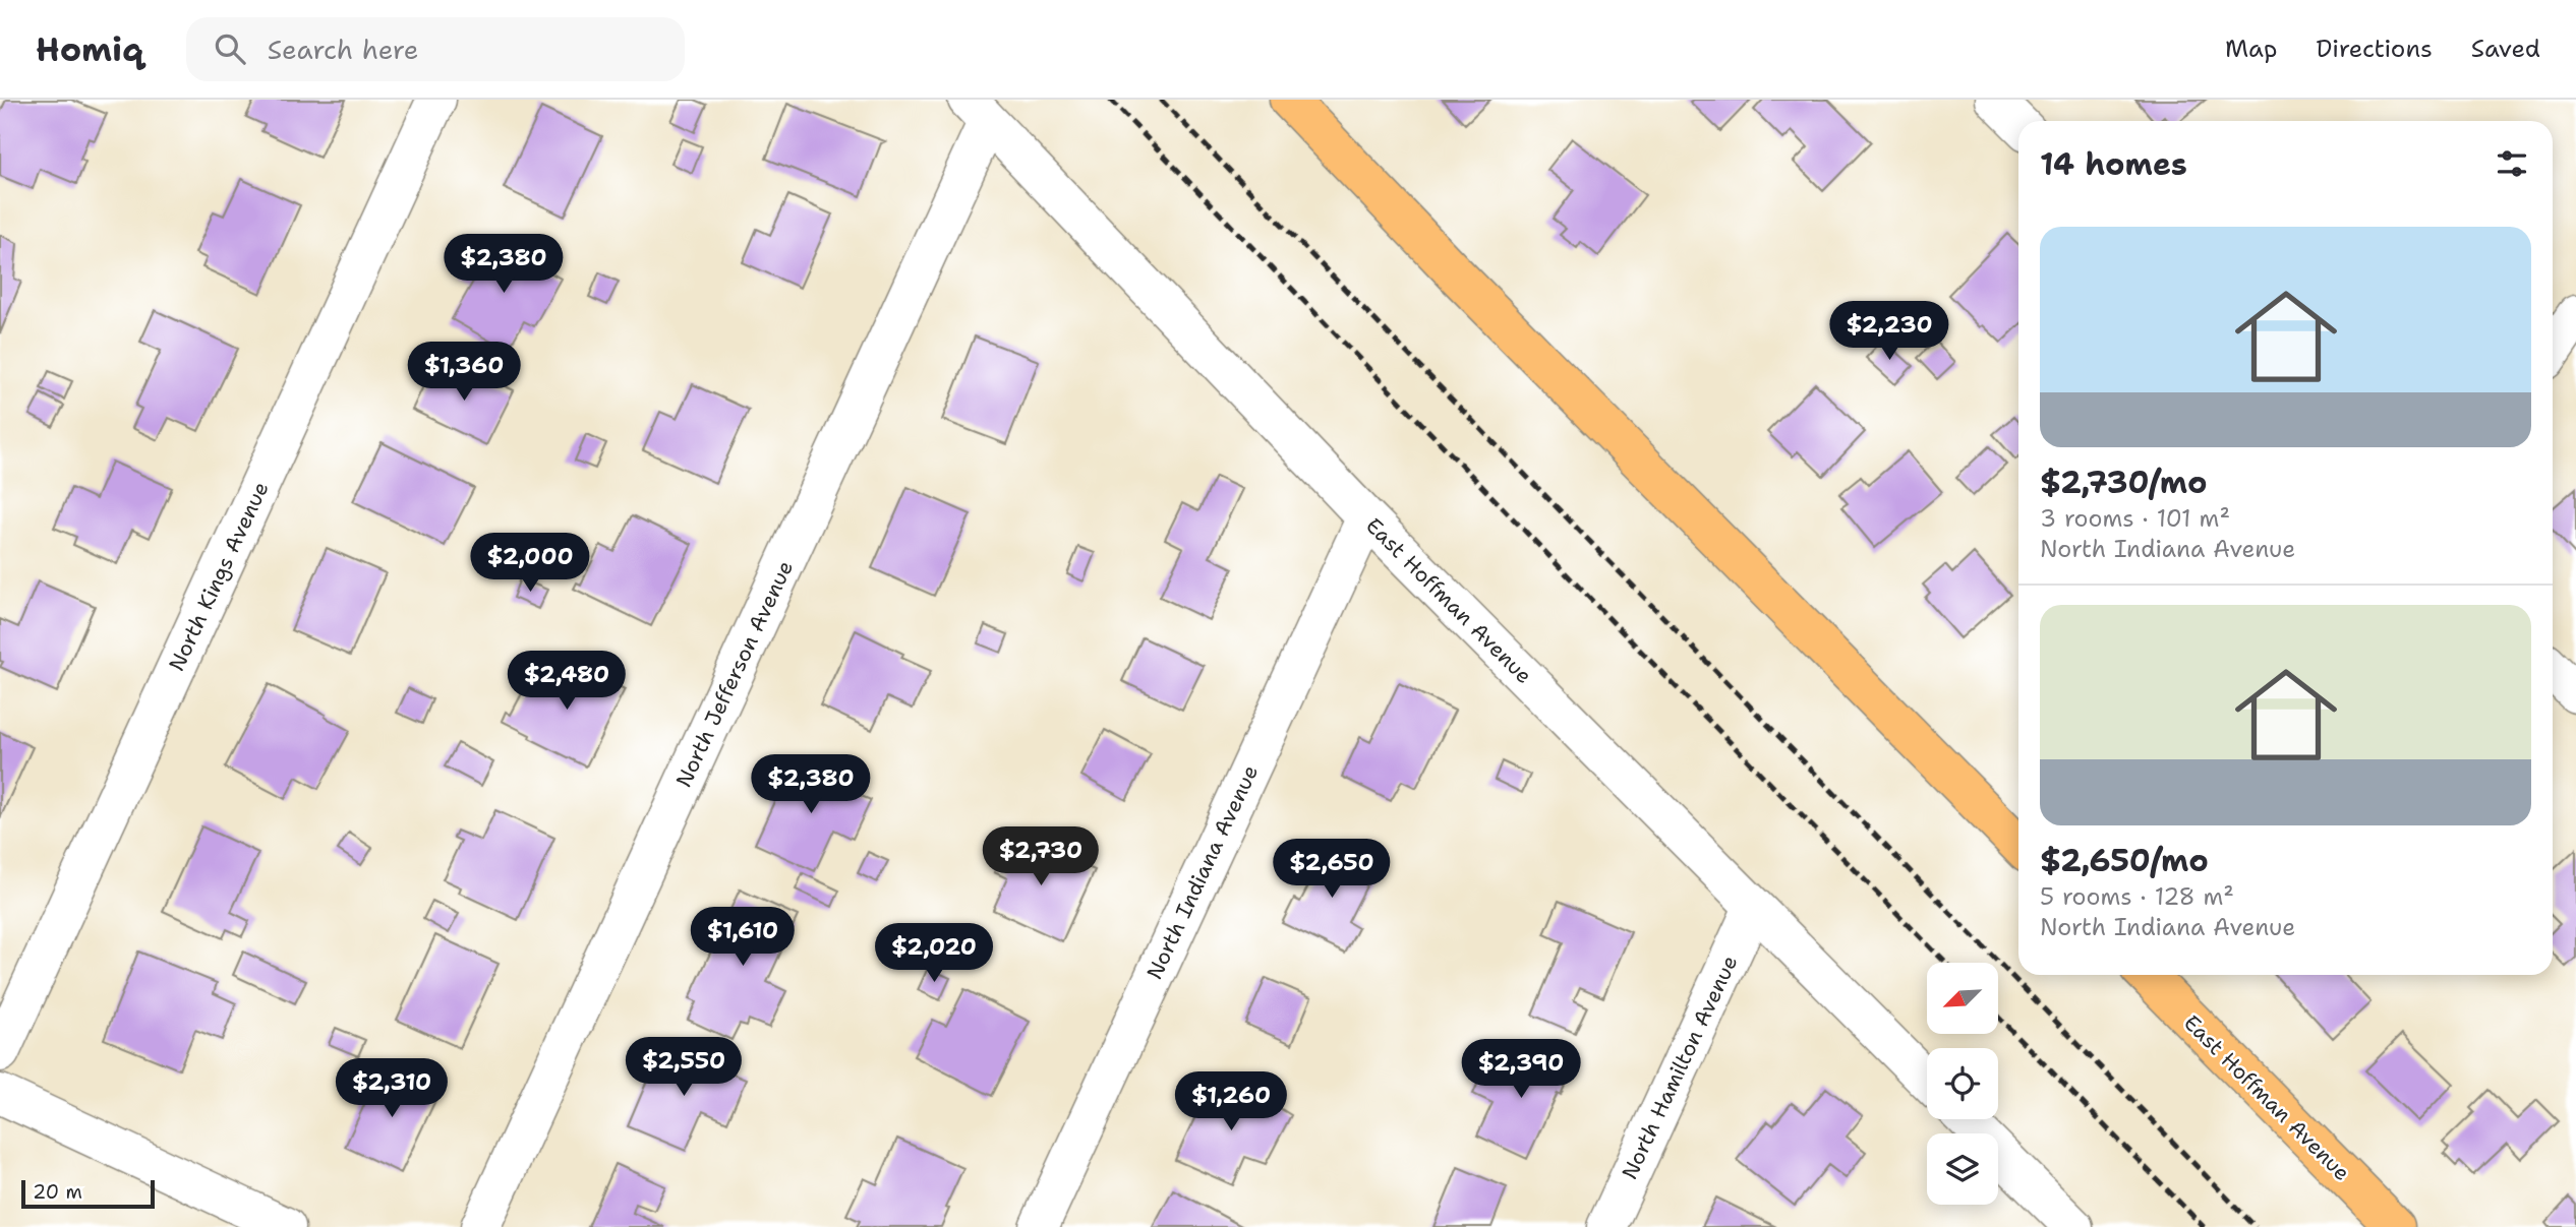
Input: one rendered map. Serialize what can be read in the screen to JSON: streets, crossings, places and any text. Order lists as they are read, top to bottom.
{
  "streets": {
    "main road": ["East Hoffman Avenue"],
    "street": [
      "North Kings Avenue",
      "North Jefferson Avenue",
      "North Indiana Avenue",
      "North Hamilton Avenue"
    ]
  },
  "crossings": [
    ["East Hoffman Avenue", "North Jefferson Avenue"],
    ["East Hoffman Avenue", "North Indiana Avenue"],
    ["East Hoffman Avenue", "North Hamilton Avenue"]
  ],
  "scale_bar": "20 m",
  "north": "bottom left",
  "page": {
    "header": "Homiq",
    "search": "Search here",
    "nav": ["Map", "Directions", "Saved"],
    "heading": "14 homes",
    "list": [
      {
        "name": "$2,730/mo",
        "note": "3 rooms · 101 m² · North Indiana Avenue"
      },
      {
        "name": "$2,650/mo",
        "note": "5 rooms · 128 m² · North Indiana Avenue"
      }
    ],
    "price": [
      "$2,380",
      "$2,230",
      "$1,360",
      "$2,000",
      "$2,480",
      "$2,380",
      "$2,730",
      "$2,650",
      "$1,610",
      "$2,020",
      "$2,550",
      "$2,390",
      "$2,310",
      "$1,260"
    ],
    "scale": "20 m"
  }
}
